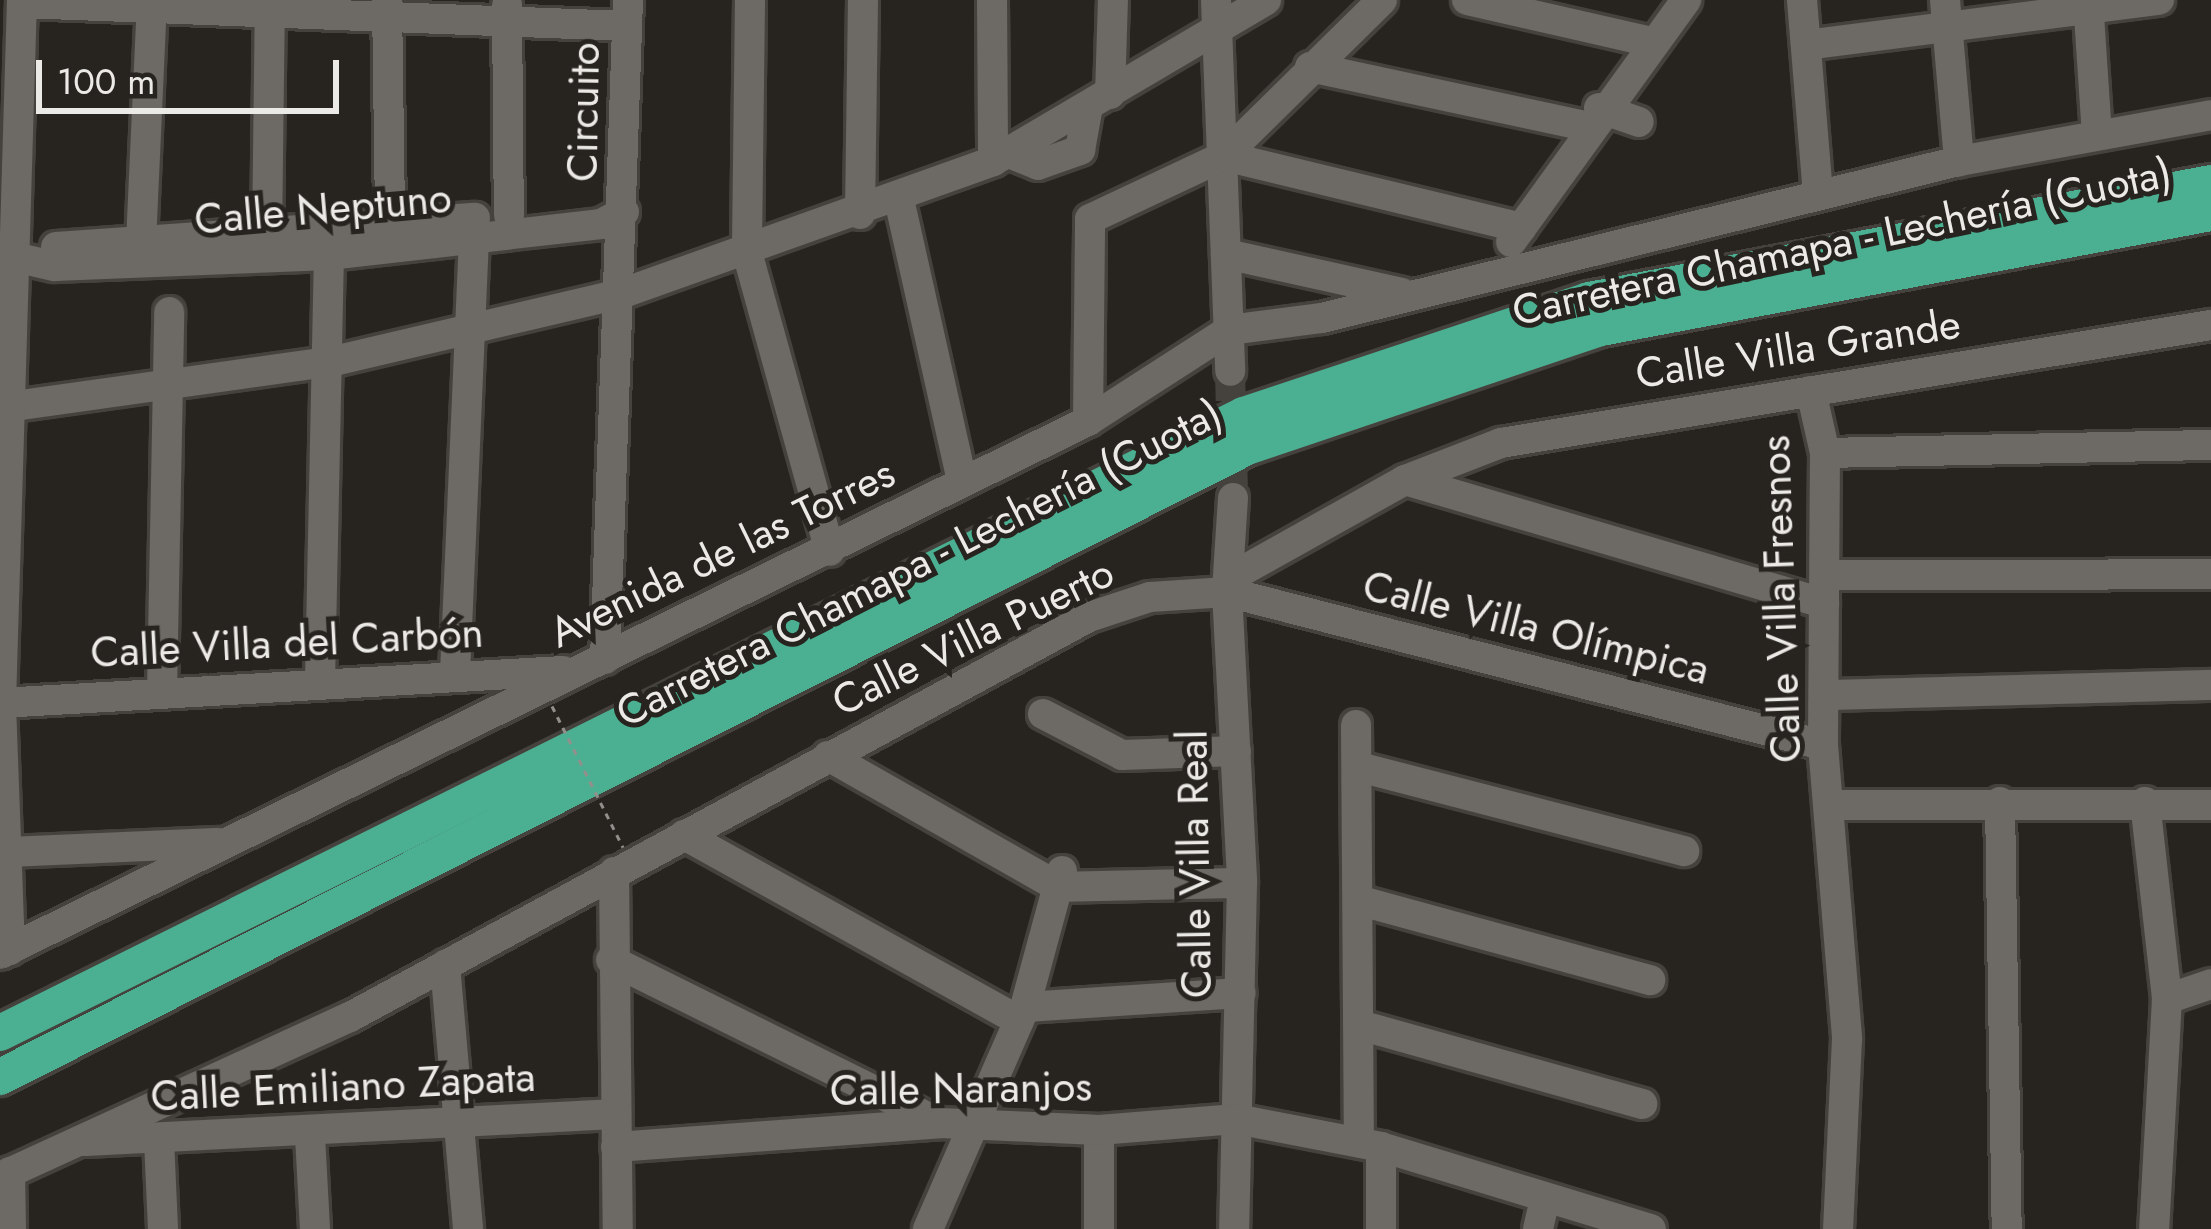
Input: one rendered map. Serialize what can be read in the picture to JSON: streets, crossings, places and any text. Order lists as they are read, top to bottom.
{
  "streets": {
    "highway": ["Carretera Chamapa - Lechería (Cuota)"],
    "street": [
      "Circuito",
      "Calle Neptuno",
      "Calle Villa Grande",
      "Avenida de las Torres",
      "Calle Villa Fresnos",
      "Calle Villa Olímpica",
      "Calle Villa Puerto",
      "Calle Villa del Carbón",
      "Calle Villa Real",
      "Calle Emiliano Zapata",
      "Calle Naranjos"
    ]
  },
  "crossings": [
    ["Circuito", "Calle Neptuno"],
    ["Circuito", "Avenida de las Torres"],
    ["Circuito", "Calle Villa del Carbón"],
    ["Calle Villa Grande", "Calle Villa Fresnos"],
    ["Calle Villa Grande", "Calle Villa Olímpica"],
    ["Calle Villa Grande", "Calle Villa Puerto"],
    ["Calle Villa Grande", "Calle Villa Real"],
    ["Avenida de las Torres", "Calle Villa del Carbón"],
    ["Calle Villa Fresnos", "Calle Villa Olímpica"],
    ["Calle Villa Olímpica", "Calle Villa Puerto"],
    ["Calle Villa Olímpica", "Calle Villa Real"],
    ["Calle Villa Puerto", "Calle Villa Real"],
    ["Calle Villa Real", "Calle Naranjos"]
  ],
  "scale_bar": "100 m"
}
